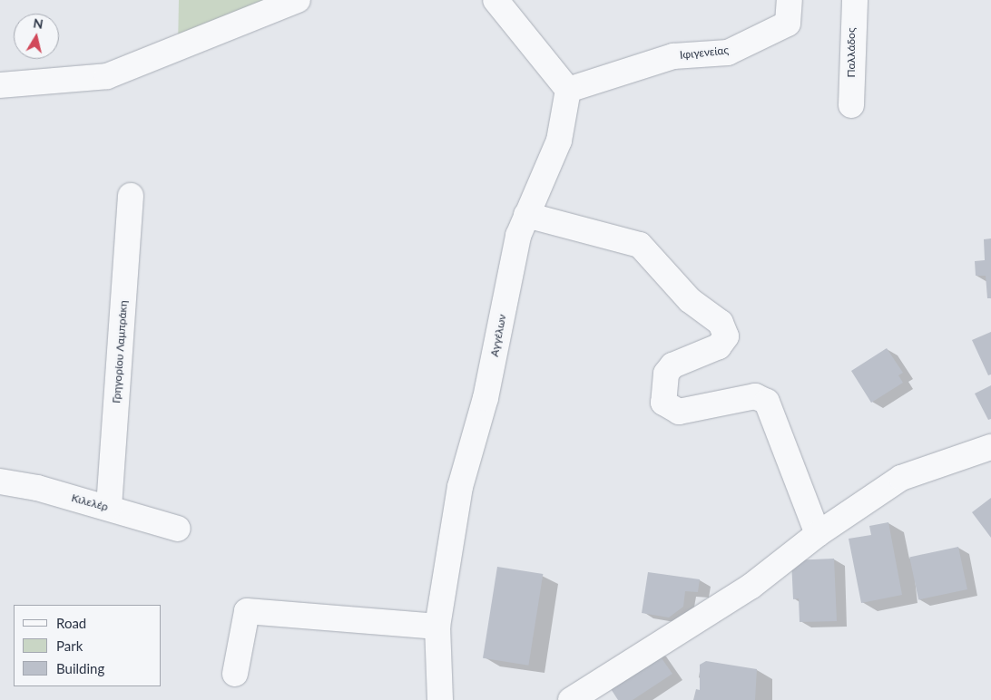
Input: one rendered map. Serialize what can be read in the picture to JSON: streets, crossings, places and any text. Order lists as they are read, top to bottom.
{
  "streets": {
    "street": [
      "Ιφιγενείας",
      "Παλλάδος",
      "Αγγέλων",
      "Γρηγορίου Λαμπράκη",
      "Κιλελέρ"
    ]
  },
  "crossings": [
    ["Ιφιγενείας", "Αγγέλων"],
    ["Γρηγορίου Λαμπράκη", "Κιλελέρ"]
  ],
  "legend": ["Road", "Park", "Building"],
  "north": "top"
}
